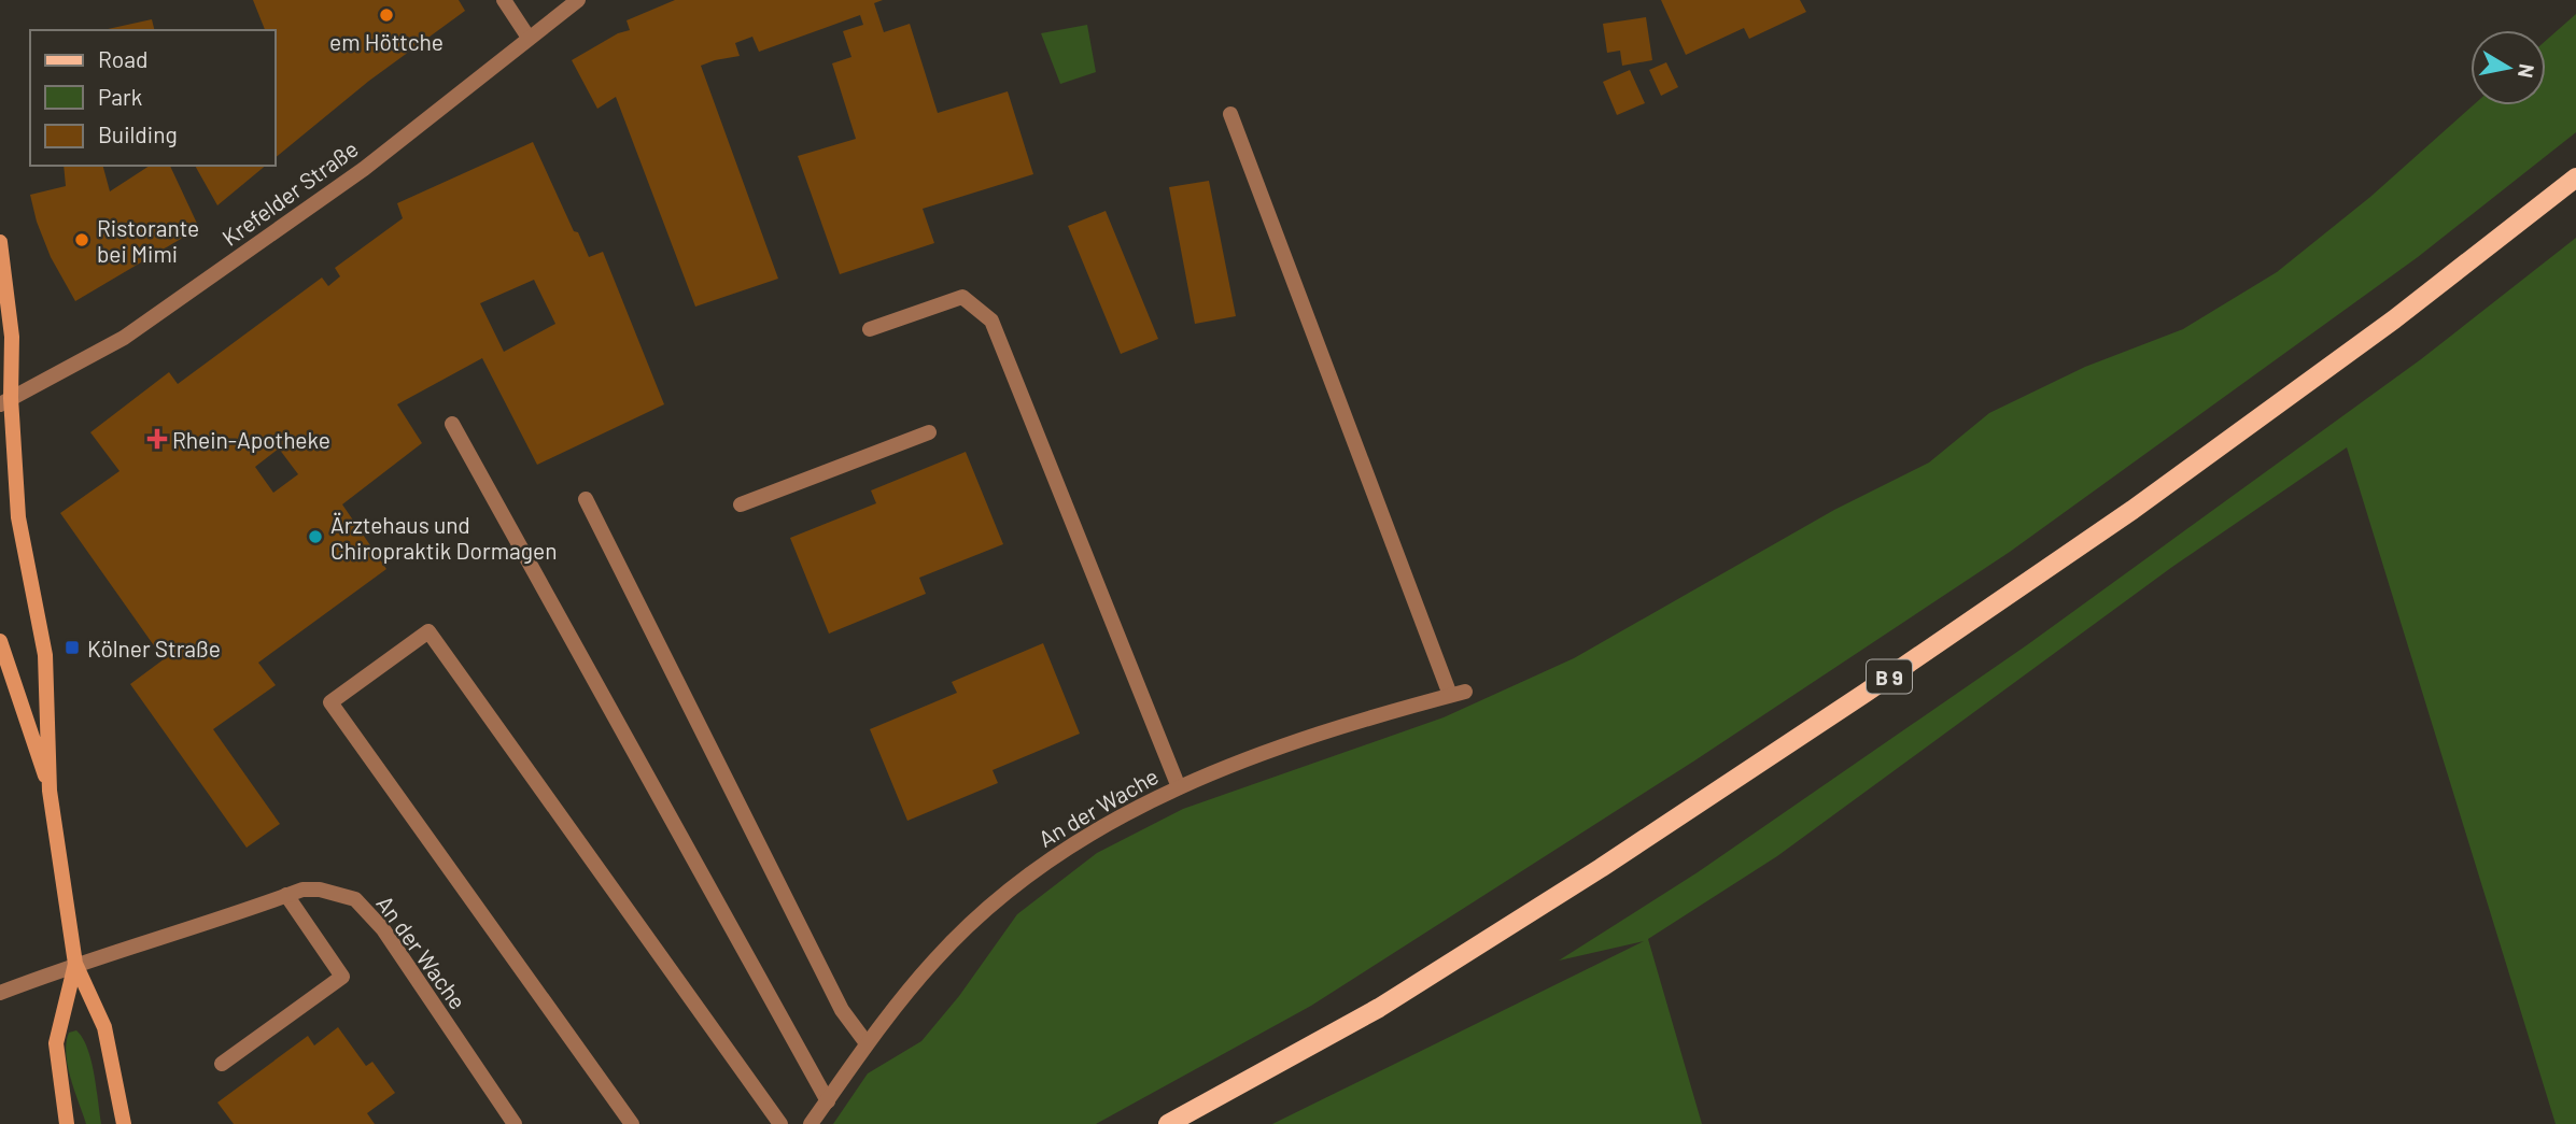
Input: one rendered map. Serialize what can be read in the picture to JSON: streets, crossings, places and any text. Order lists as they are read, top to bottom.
{
  "streets": {
    "main road": ["B 9"],
    "street": ["Krefelder Straße", "An der Wache"]
  },
  "places": {
    "other": ["em Höttche", "Ristorante bei Mimi", "Ärztehaus und Chiropraktik Dormagen"],
    "health": ["Rhein-Apotheke"],
    "transit": ["Kölner Straße"]
  },
  "legend": ["Road", "Park", "Building"],
  "north": "right"
}
